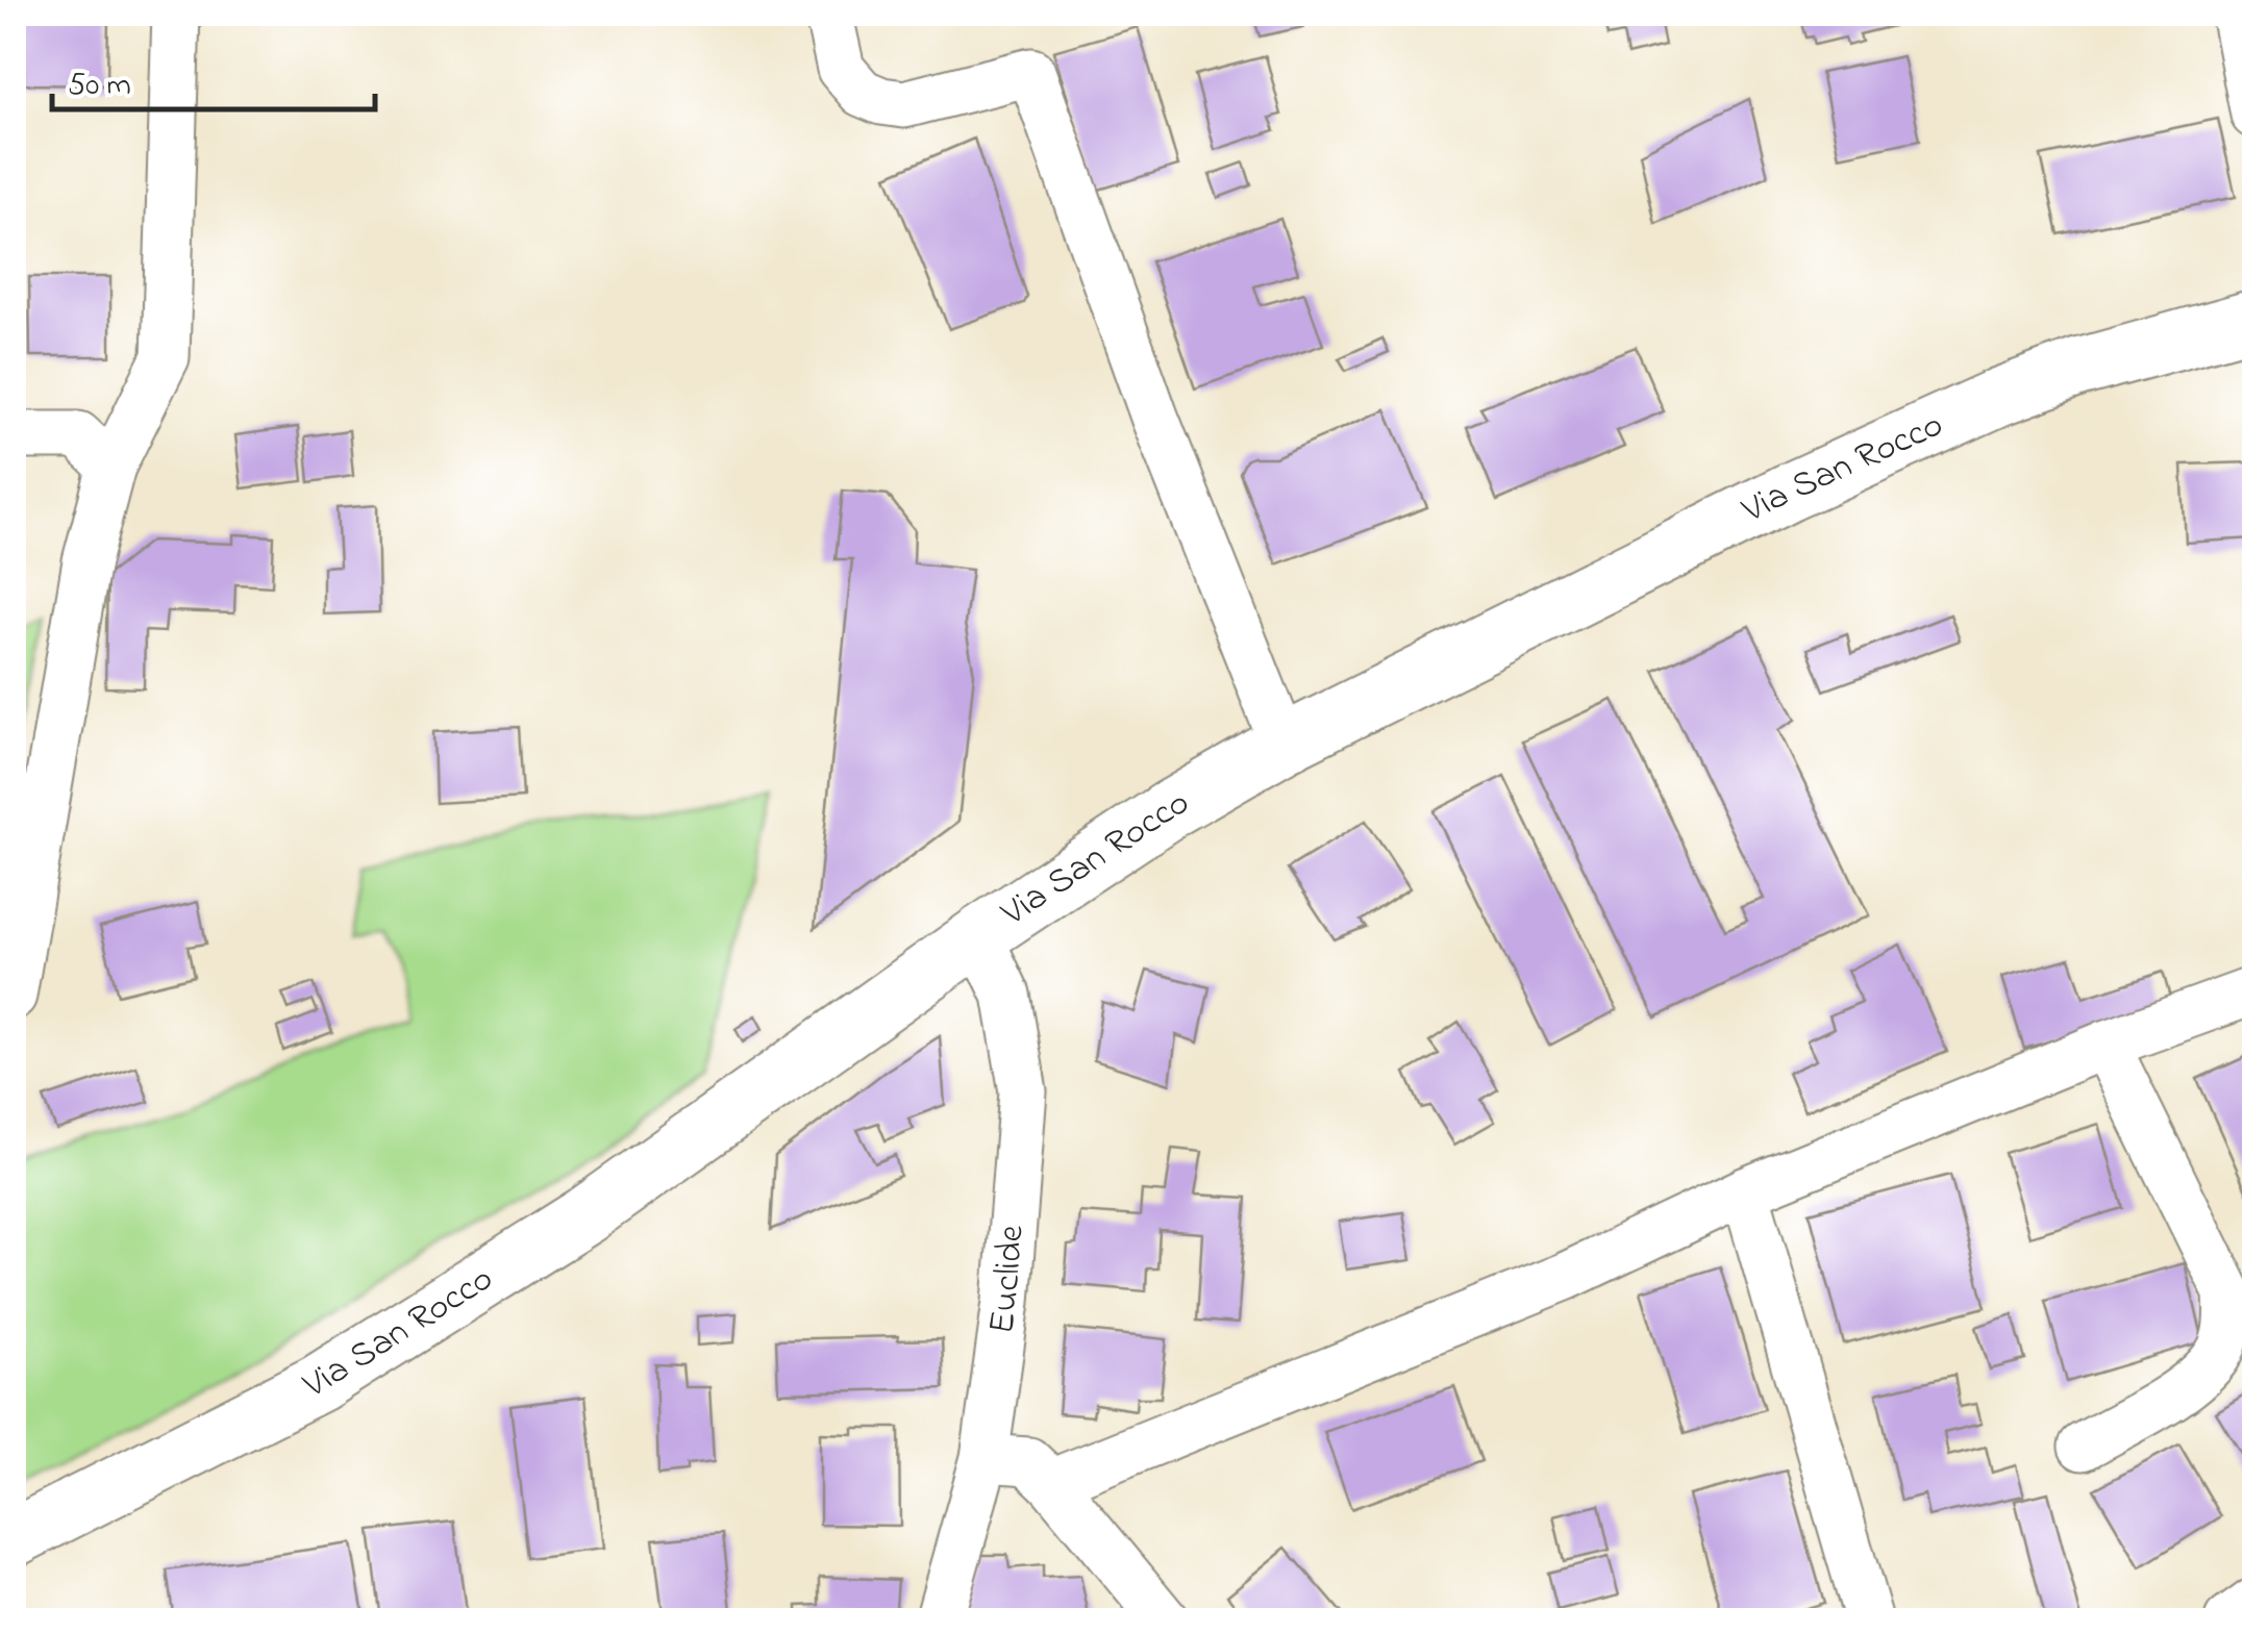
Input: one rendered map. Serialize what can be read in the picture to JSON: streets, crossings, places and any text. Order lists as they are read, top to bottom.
{
  "streets": {
    "street": ["Via San Rocco", "Euclide"]
  },
  "crossings": [
    ["Via San Rocco", "Euclide"]
  ],
  "scale_bar": "50 m"
}
